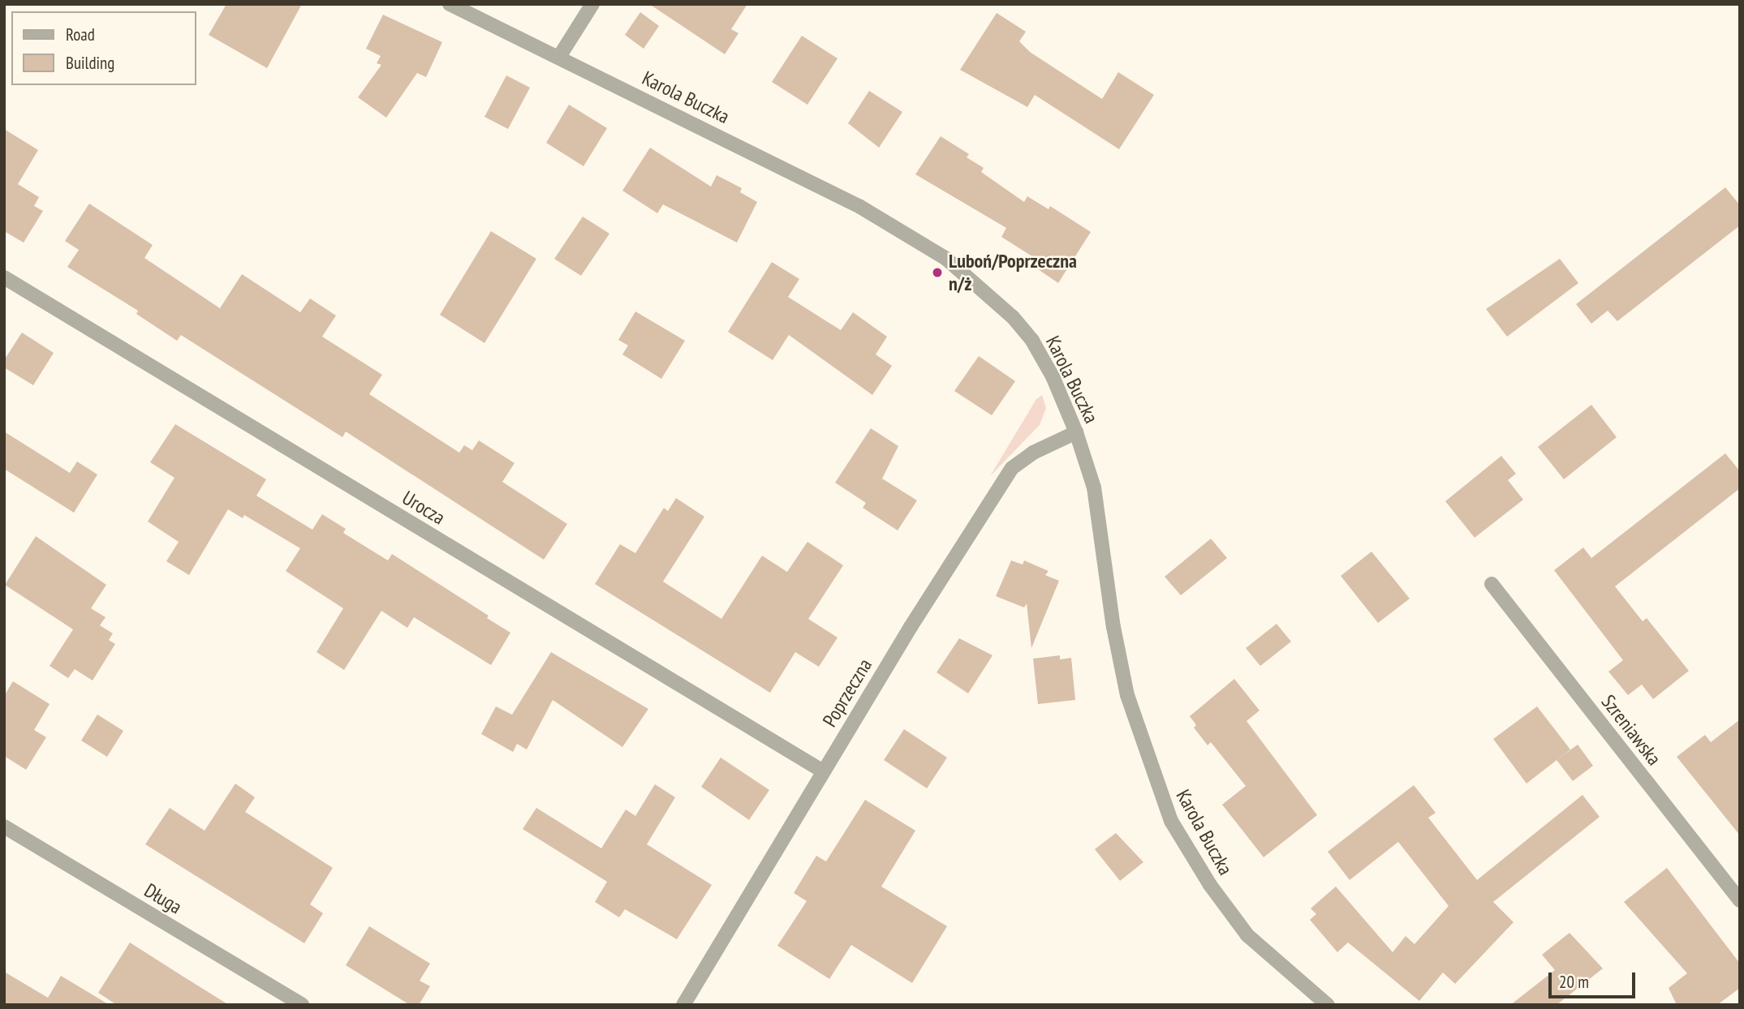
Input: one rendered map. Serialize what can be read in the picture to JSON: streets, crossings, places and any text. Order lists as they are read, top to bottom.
{
  "streets": {
    "street": [
      "Karola Buczka",
      "Urocza",
      "Poprzeczna",
      "Szreniawska",
      "Długa"
    ]
  },
  "crossings": [
    ["Karola Buczka", "Poprzeczna"],
    ["Urocza", "Poprzeczna"]
  ],
  "places": ["Luboń/Poprzeczna n/ż"],
  "legend": ["Road", "Building"],
  "scale_bar": "20 m"
}
